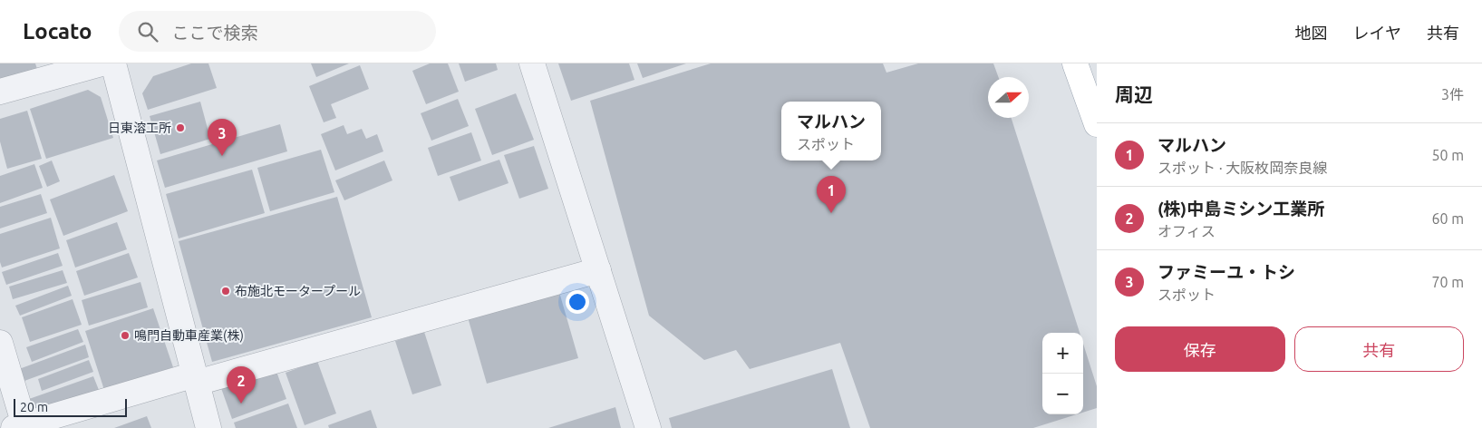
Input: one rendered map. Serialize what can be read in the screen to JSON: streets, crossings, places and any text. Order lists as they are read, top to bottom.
{
  "places": ["日東溶工所", "布施北モータープール", "鳴門自動車産業(株)"],
  "scale_bar": "20 m",
  "north": "right",
  "page": {
    "header": "Locato",
    "search": "ここで検索",
    "nav": ["地図", "レイヤ", "共有"],
    "heading": ["周辺", "3件"],
    "popup": ["マルハン", "スポット"],
    "pins": ["3", "1", "2"],
    "list": [
      {
        "mark": "1",
        "name": "マルハン",
        "note": "スポット · 大阪枚岡奈良線",
        "value": "50 m"
      },
      {
        "mark": "2",
        "name": "(株)中島ミシン工業所",
        "note": "オフィス",
        "value": "60 m"
      },
      {
        "mark": "3",
        "name": "ファミーユ・トシ",
        "note": "スポット",
        "value": "70 m"
      }
    ],
    "buttons": ["保存", "共有"],
    "map_buttons": ["+", "−"],
    "scale": "20 m"
  }
}
